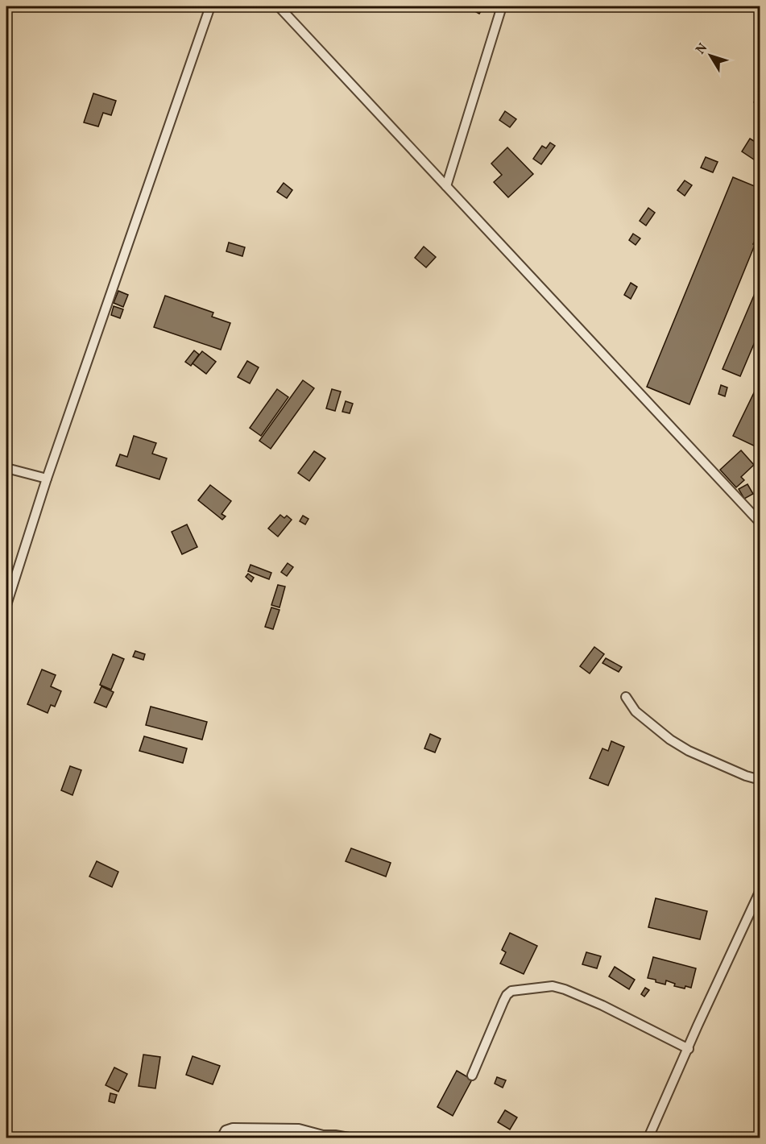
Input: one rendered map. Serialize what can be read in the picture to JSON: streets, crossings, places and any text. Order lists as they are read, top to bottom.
{
  "north": "top left"
}
